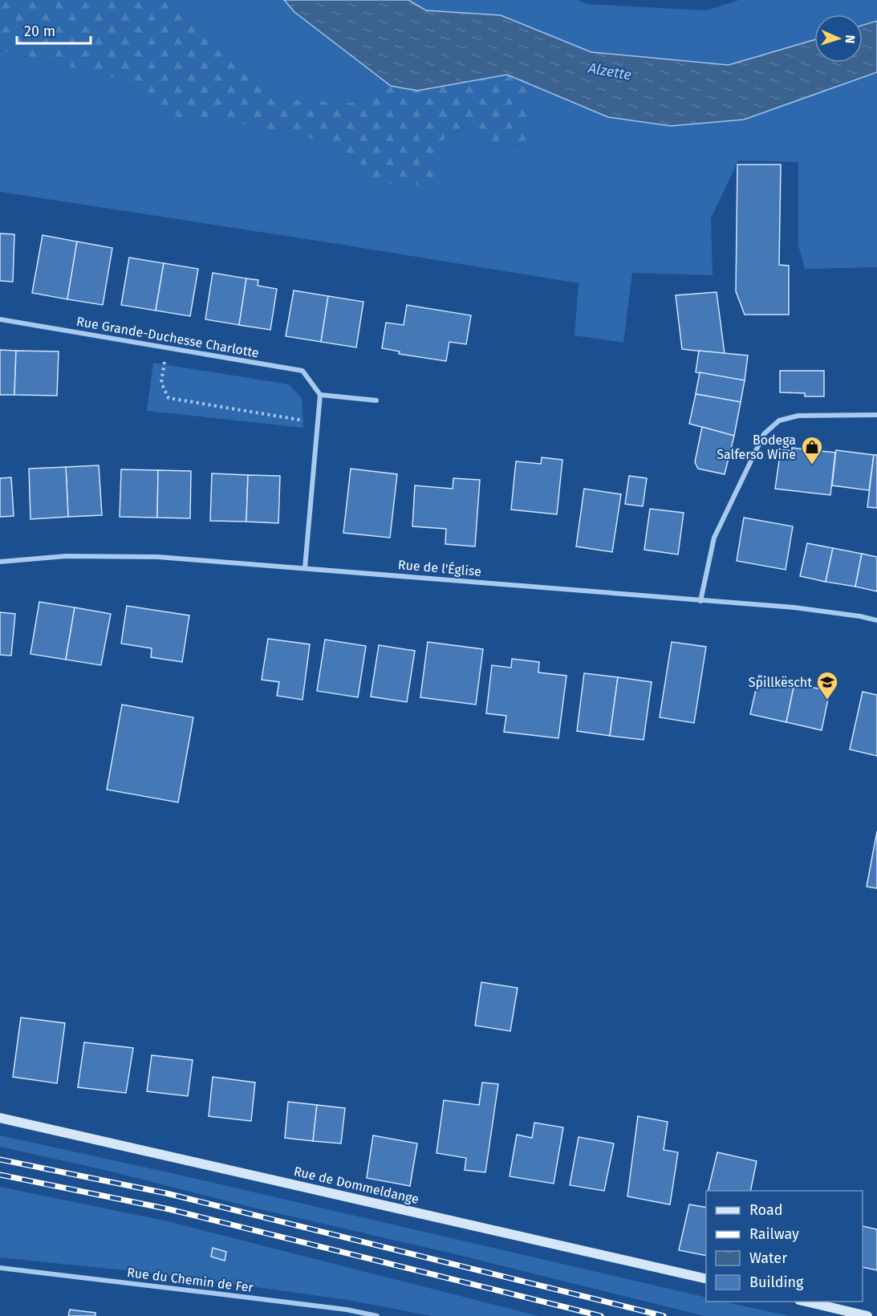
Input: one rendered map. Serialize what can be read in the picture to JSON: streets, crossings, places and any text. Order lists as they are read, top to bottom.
{
  "streets": {
    "main road": ["Rue de Dommeldange"],
    "street": ["Rue Grande-Duchesse Charlotte", "Rue de l'Église", "Rue du Chemin de Fer"]
  },
  "water": ["Alzette"],
  "places": {
    "shop": ["Bodega Salferso Wine"],
    "school or university": ["Spillkëscht"]
  },
  "legend": [
    "Road",
    "Railway",
    "Water",
    "Building"
  ],
  "scale_bar": "20 m",
  "north": "right"
}
